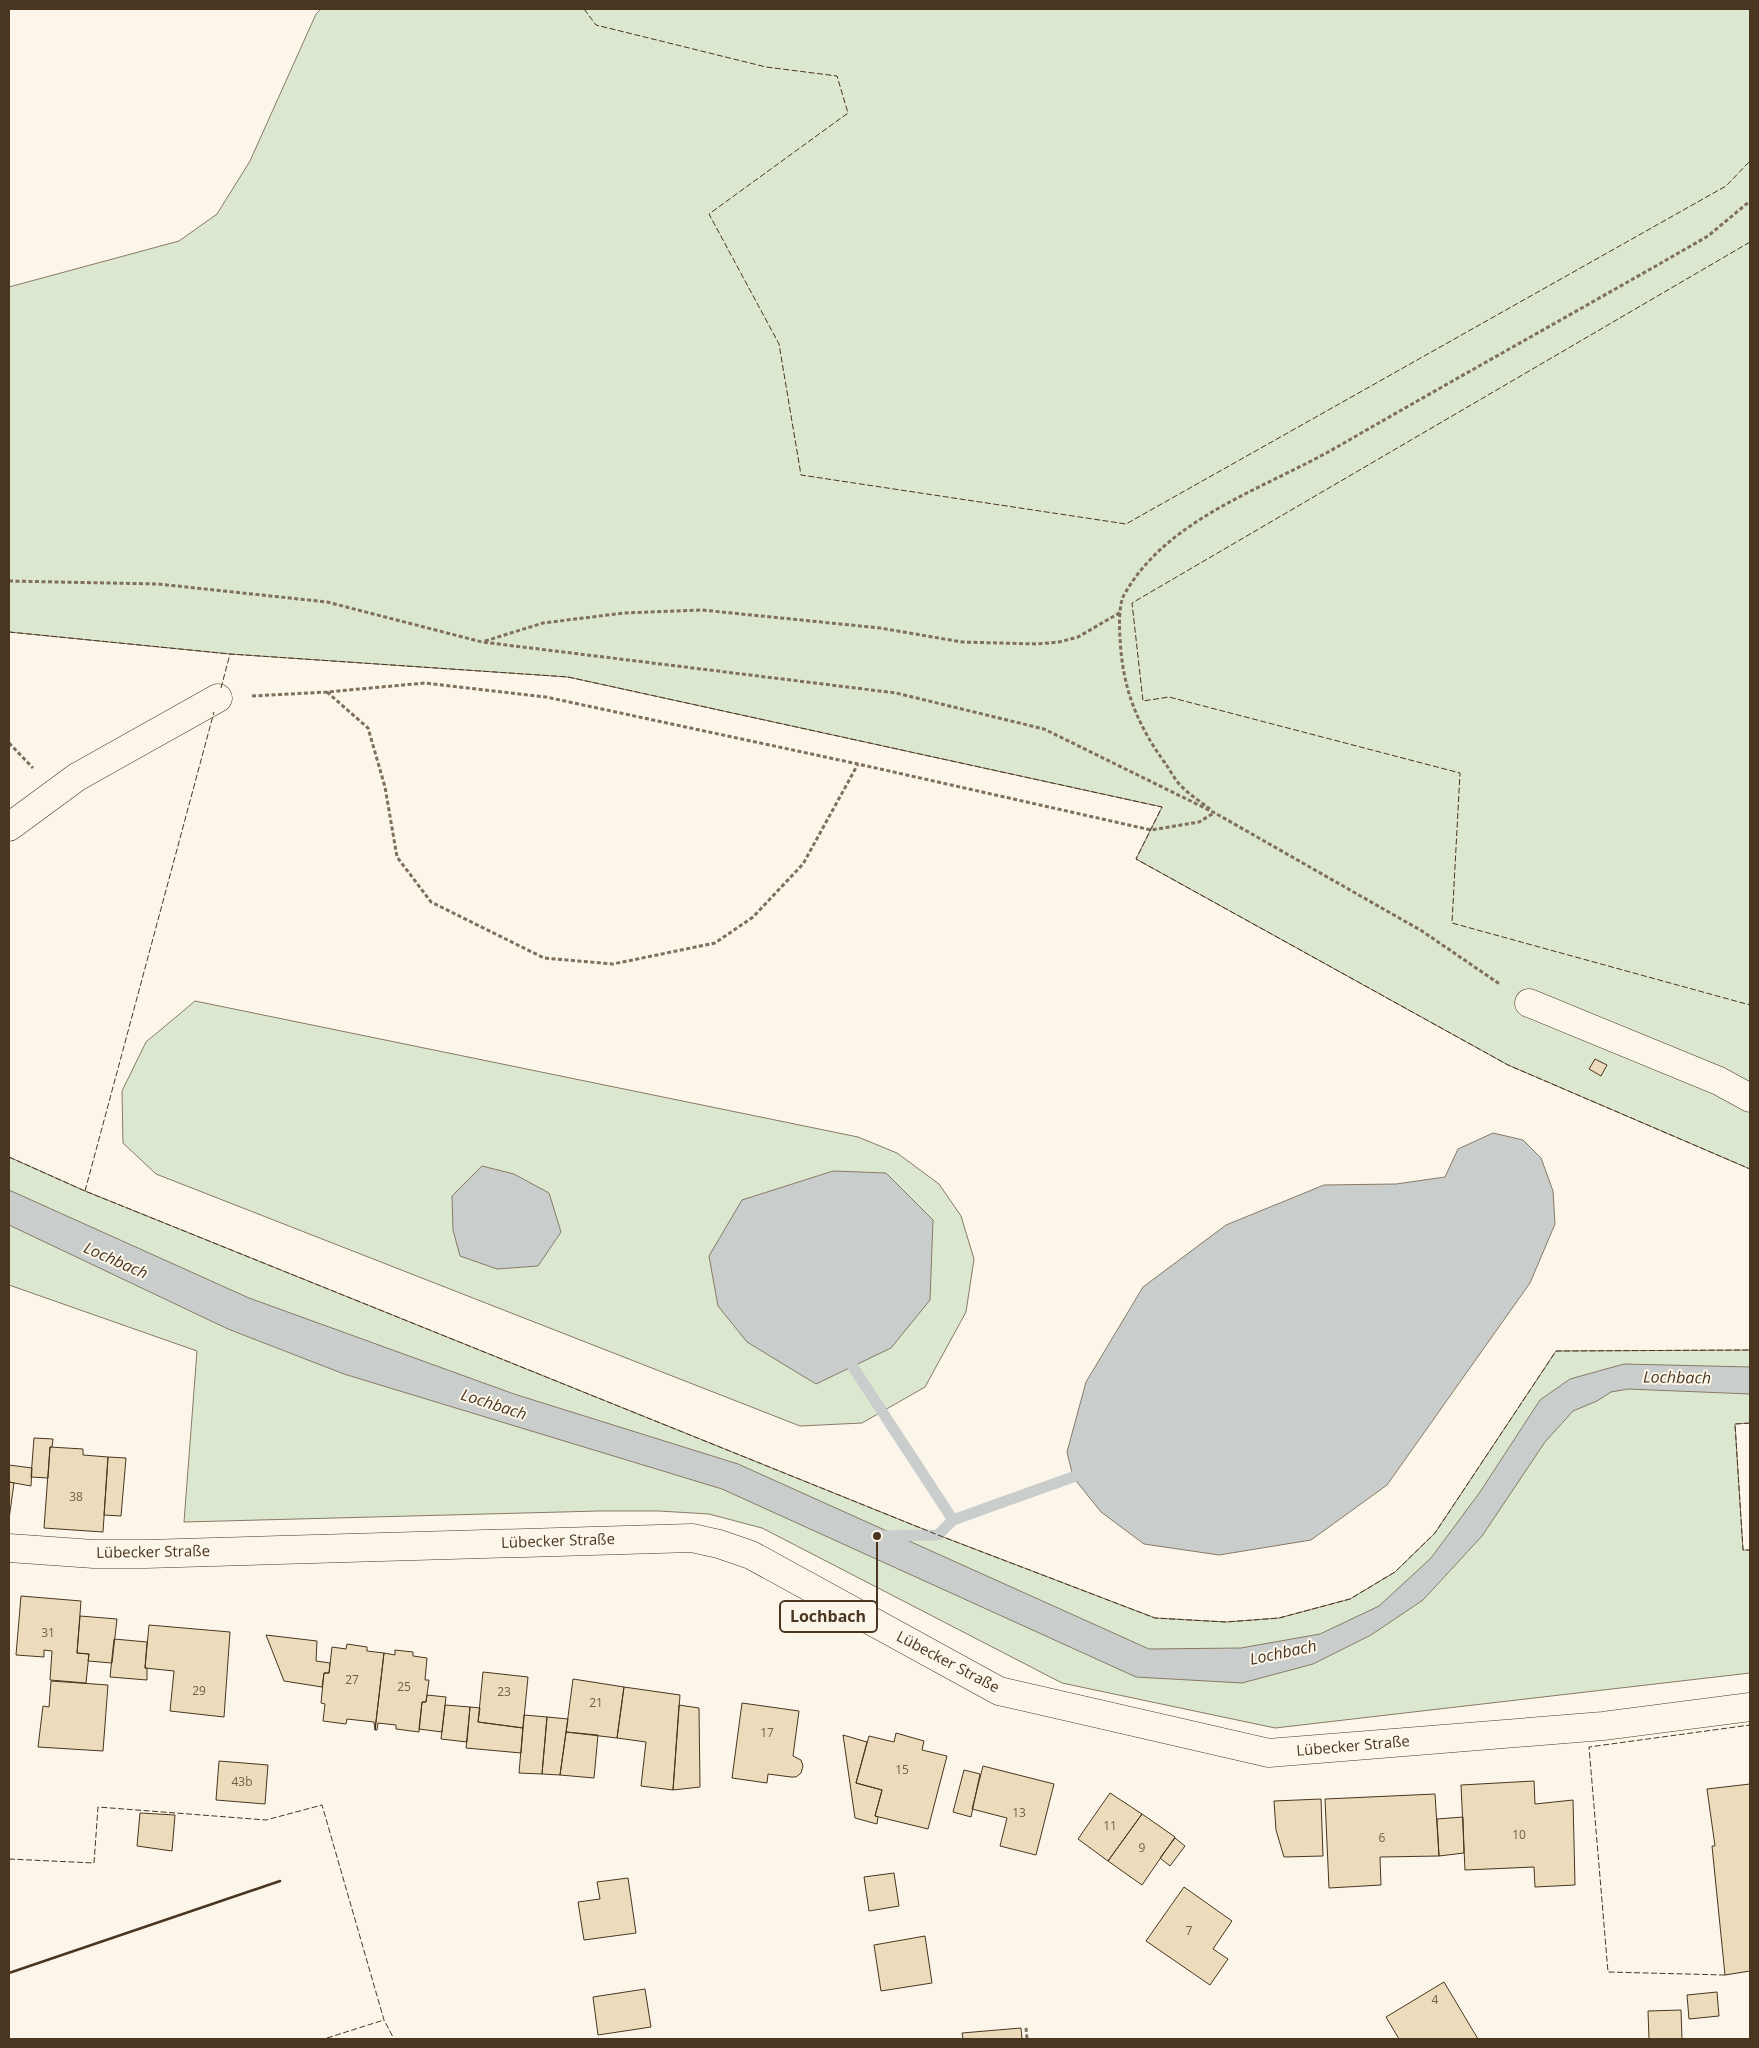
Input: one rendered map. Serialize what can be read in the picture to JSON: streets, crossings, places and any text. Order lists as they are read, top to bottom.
{
  "streets": {
    "street": ["Lübecker Straße"]
  },
  "water": ["Lochbach"],
  "places": ["Lochbach"],
  "house_numbers": [
    "38",
    "31",
    "27",
    "25",
    "29",
    "23",
    "21",
    "17",
    "15",
    "43b",
    "13",
    "11",
    "10",
    "6",
    "9",
    "7",
    "4"
  ]
}
